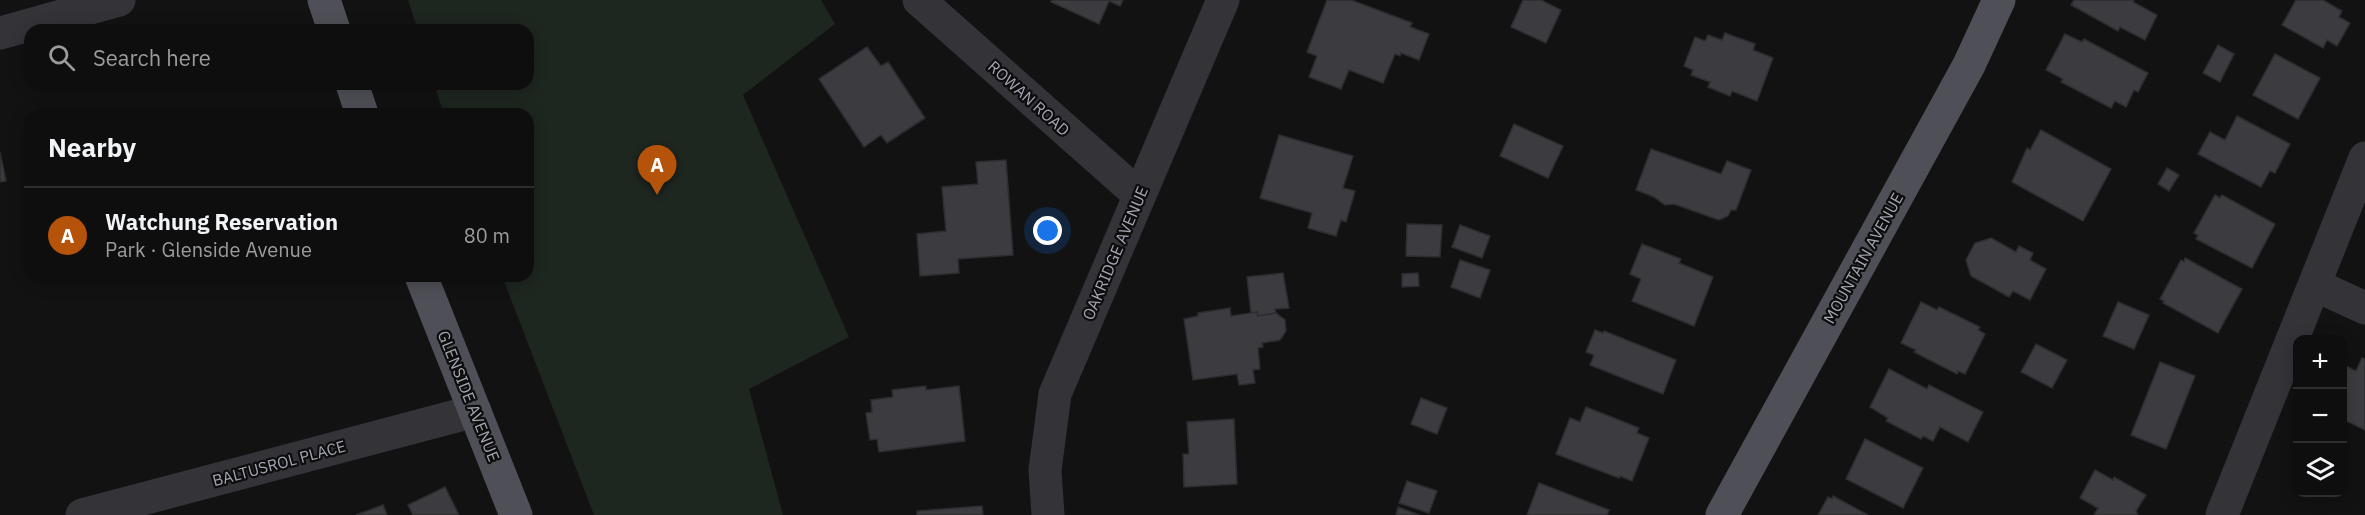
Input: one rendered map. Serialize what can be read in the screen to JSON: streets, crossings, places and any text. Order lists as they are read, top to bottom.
{
  "streets": {
    "main road": ["MOUNTAIN AVENUE", "GLENSIDE AVENUE"],
    "street": ["ROWAN ROAD", "OAKRIDGE AVENUE", "BALTUSROL PLACE"]
  },
  "crossings": [
    ["ROWAN ROAD", "OAKRIDGE AVENUE"],
    ["GLENSIDE AVENUE", "BALTUSROL PLACE"]
  ],
  "page": {
    "search": "Search here",
    "heading": "Nearby",
    "pins": "A",
    "list": [
      {
        "mark": "A",
        "name": "Watchung Reservation",
        "note": "Park · Glenside Avenue",
        "value": "80 m"
      }
    ],
    "map_buttons": ["+", "−"]
  }
}
